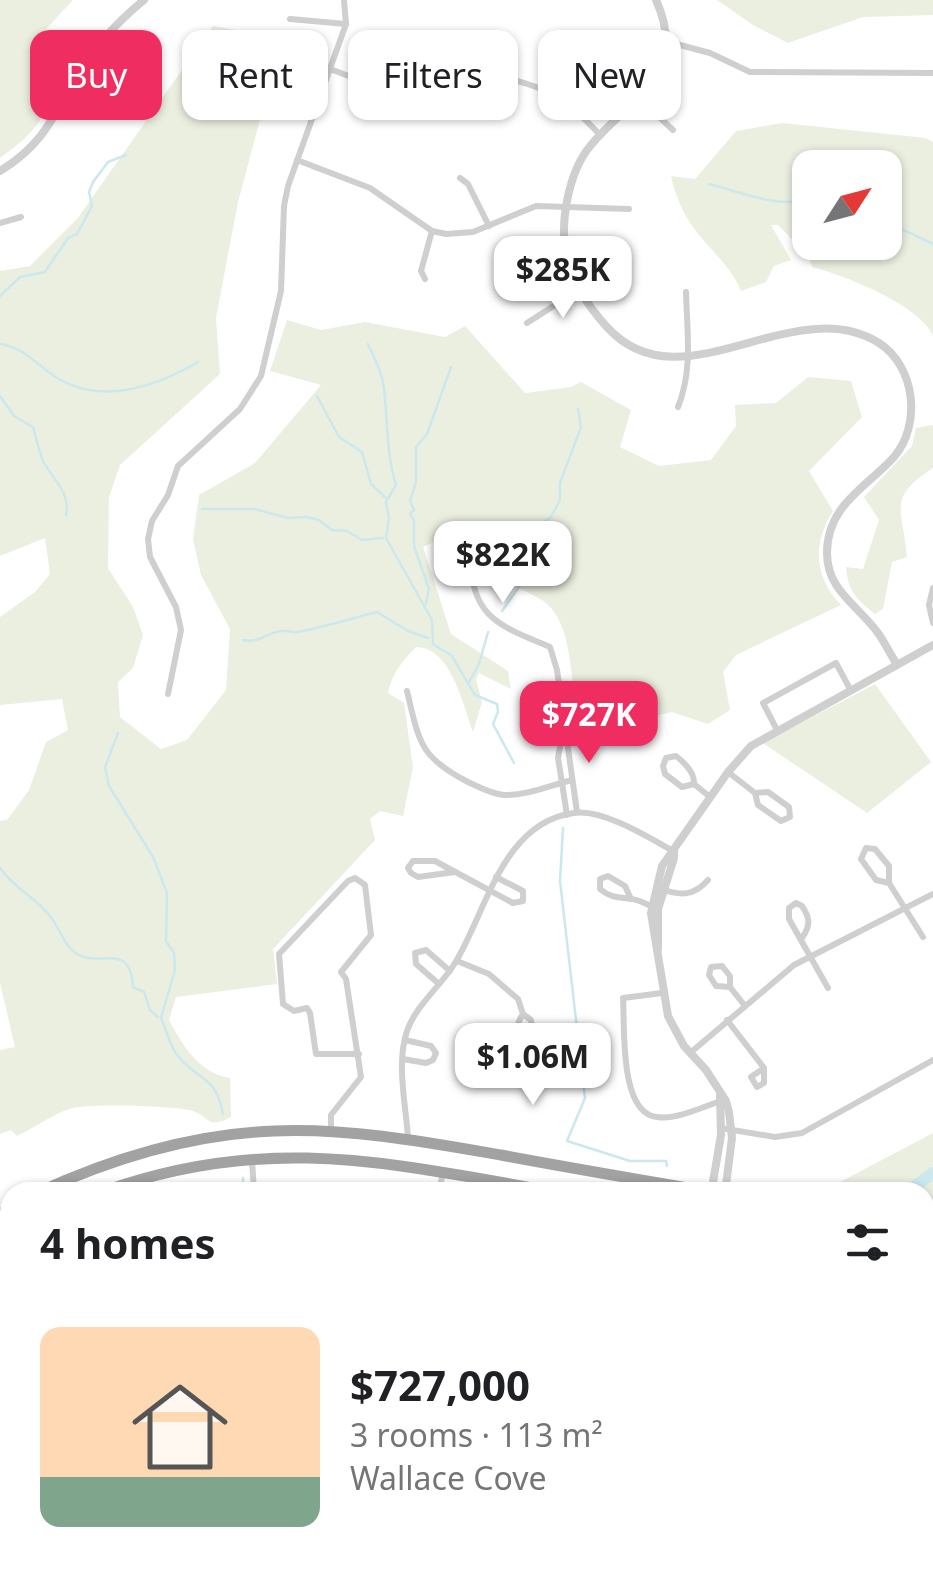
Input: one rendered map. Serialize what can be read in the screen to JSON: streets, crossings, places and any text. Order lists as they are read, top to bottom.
{
  "north": "top right",
  "page": {
    "chip": [
      "Buy",
      "Rent",
      "Filters",
      "New"
    ],
    "price": [
      "$285K",
      "$822K",
      "$727K",
      "$1.06M"
    ],
    "heading": "4 homes",
    "list": [
      {
        "name": "$727,000",
        "note": "3 rooms · 113 m² · Wallace Cove"
      }
    ]
  }
}
